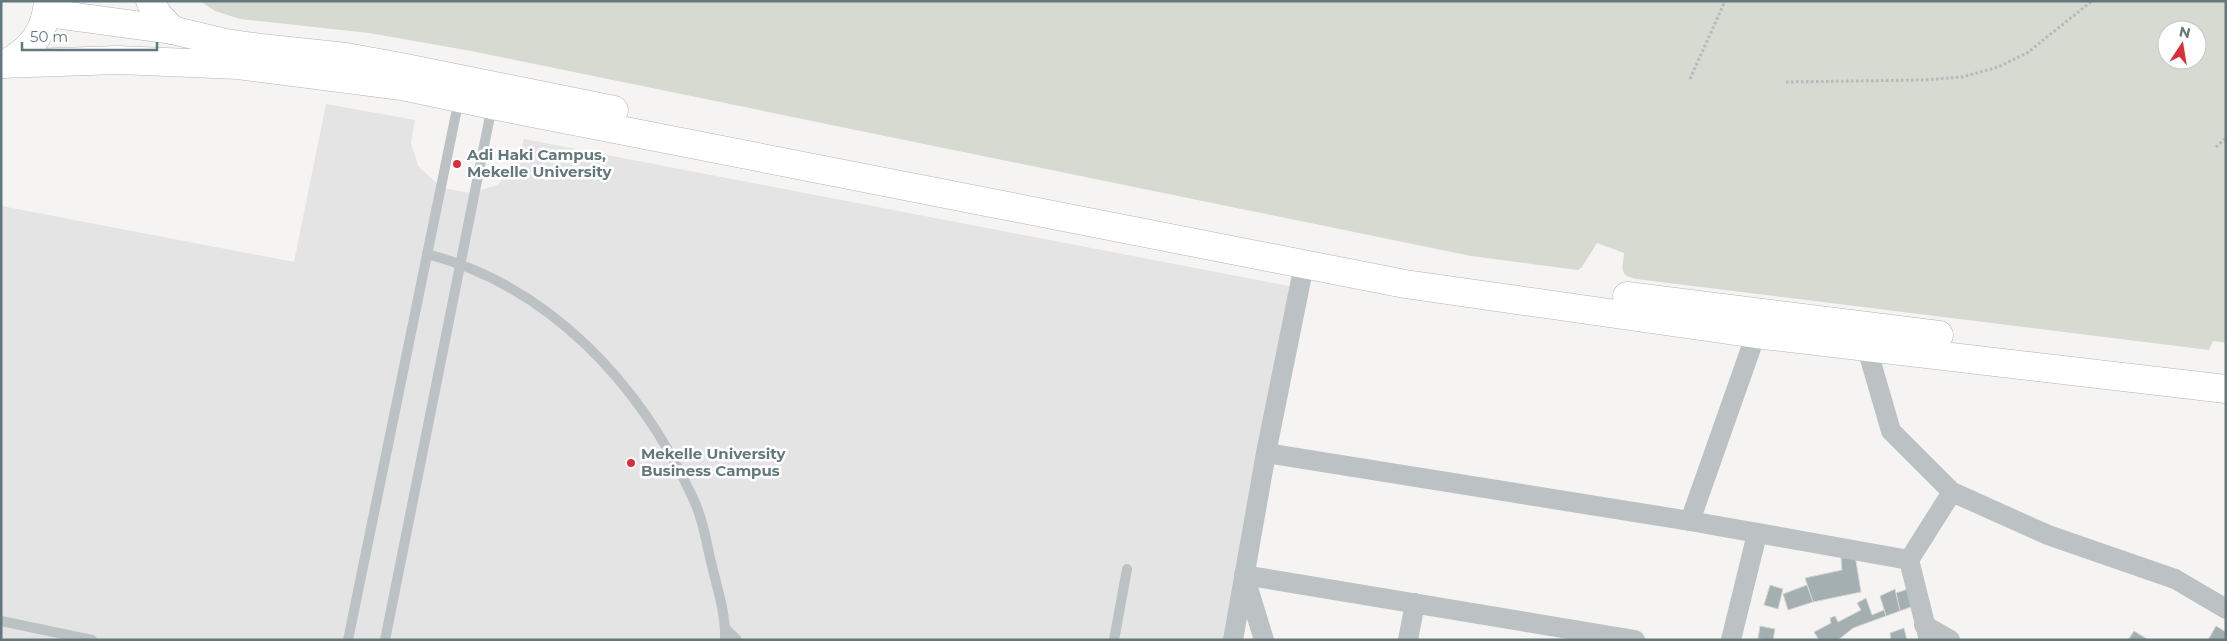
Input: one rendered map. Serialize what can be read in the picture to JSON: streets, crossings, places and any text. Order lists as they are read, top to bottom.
{
  "places": ["Adi Haki Campus, Mekelle University", "Mekelle University Business Campus"],
  "scale_bar": "50 m",
  "north": "top"
}
